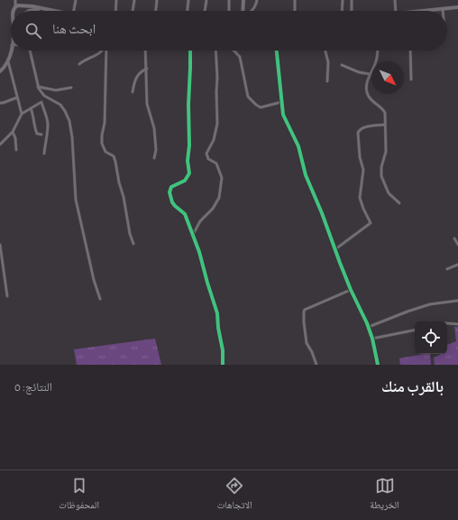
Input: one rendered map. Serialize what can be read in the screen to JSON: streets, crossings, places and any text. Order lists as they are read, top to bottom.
{
  "north": "bottom right",
  "page": {
    "search": "ابحث هنا",
    "heading": ["بالقرب منك", "النتائج: 0"],
    "nav": ["الخريطة", "الاتجاهات", "المحفوظات"]
  }
}
